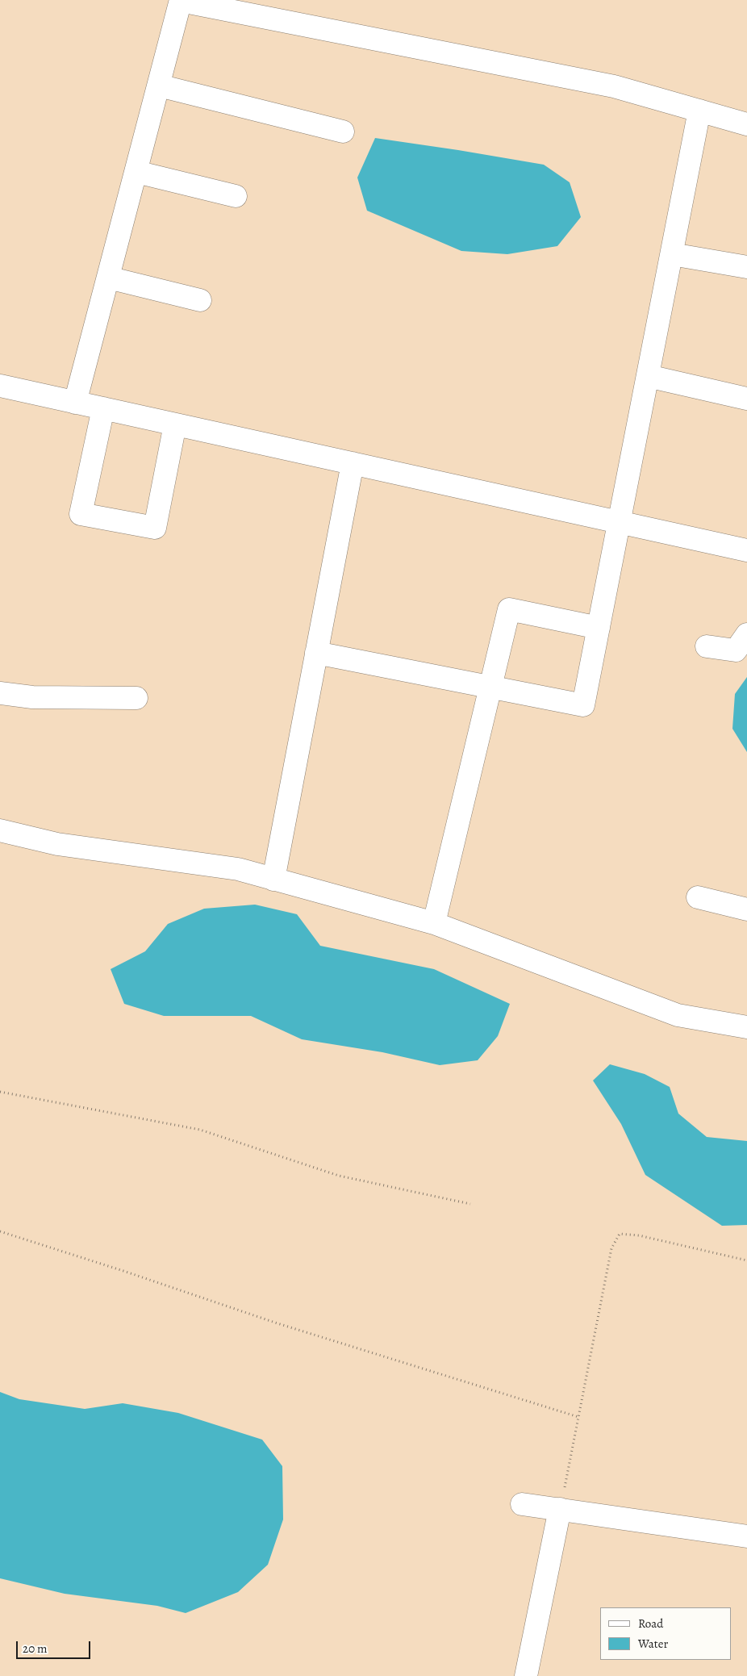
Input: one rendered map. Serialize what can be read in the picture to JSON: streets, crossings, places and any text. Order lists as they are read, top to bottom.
{
  "legend": ["Road", "Water"],
  "scale_bar": "20 m"
}
